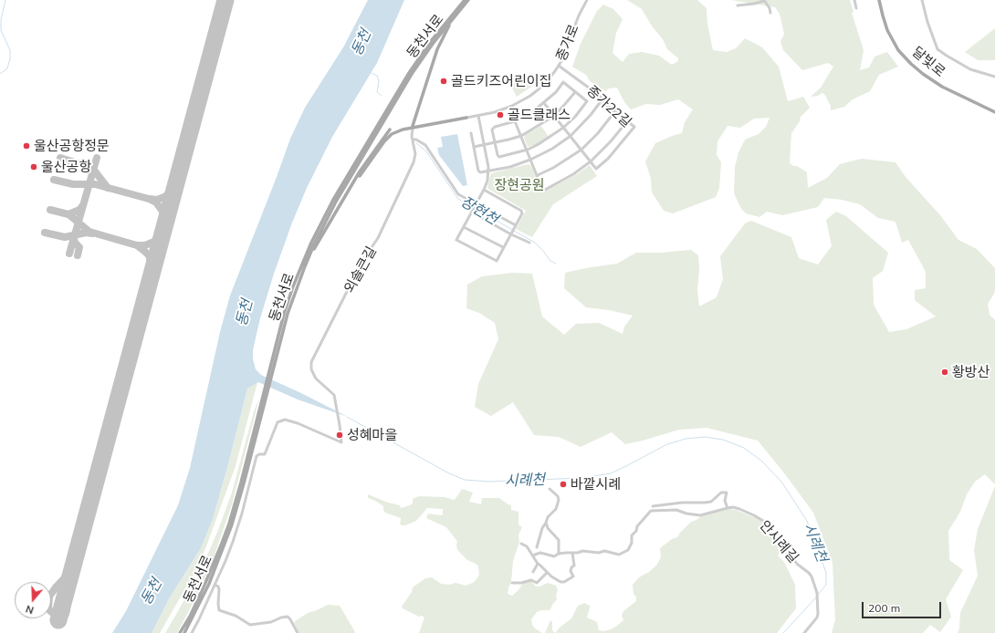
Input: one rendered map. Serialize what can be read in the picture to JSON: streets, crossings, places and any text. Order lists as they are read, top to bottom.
{
  "streets": {
    "main road": ["동천서로", "달빛로"],
    "street": [
      "종가로",
      "종가22길",
      "외솔큰길",
      "안시례길"
    ]
  },
  "crossings": [
    ["종가로", "종가22길"]
  ],
  "water": ["동천", "장현천", "시례천"],
  "parks": ["장현공원"],
  "places": [
    "골드키즈어린이집",
    "골드클래스",
    "울산공항정문",
    "울산공항",
    "황방산",
    "성혜마을",
    "바깥시례"
  ],
  "scale_bar": "200 m",
  "north": "bottom"
}
